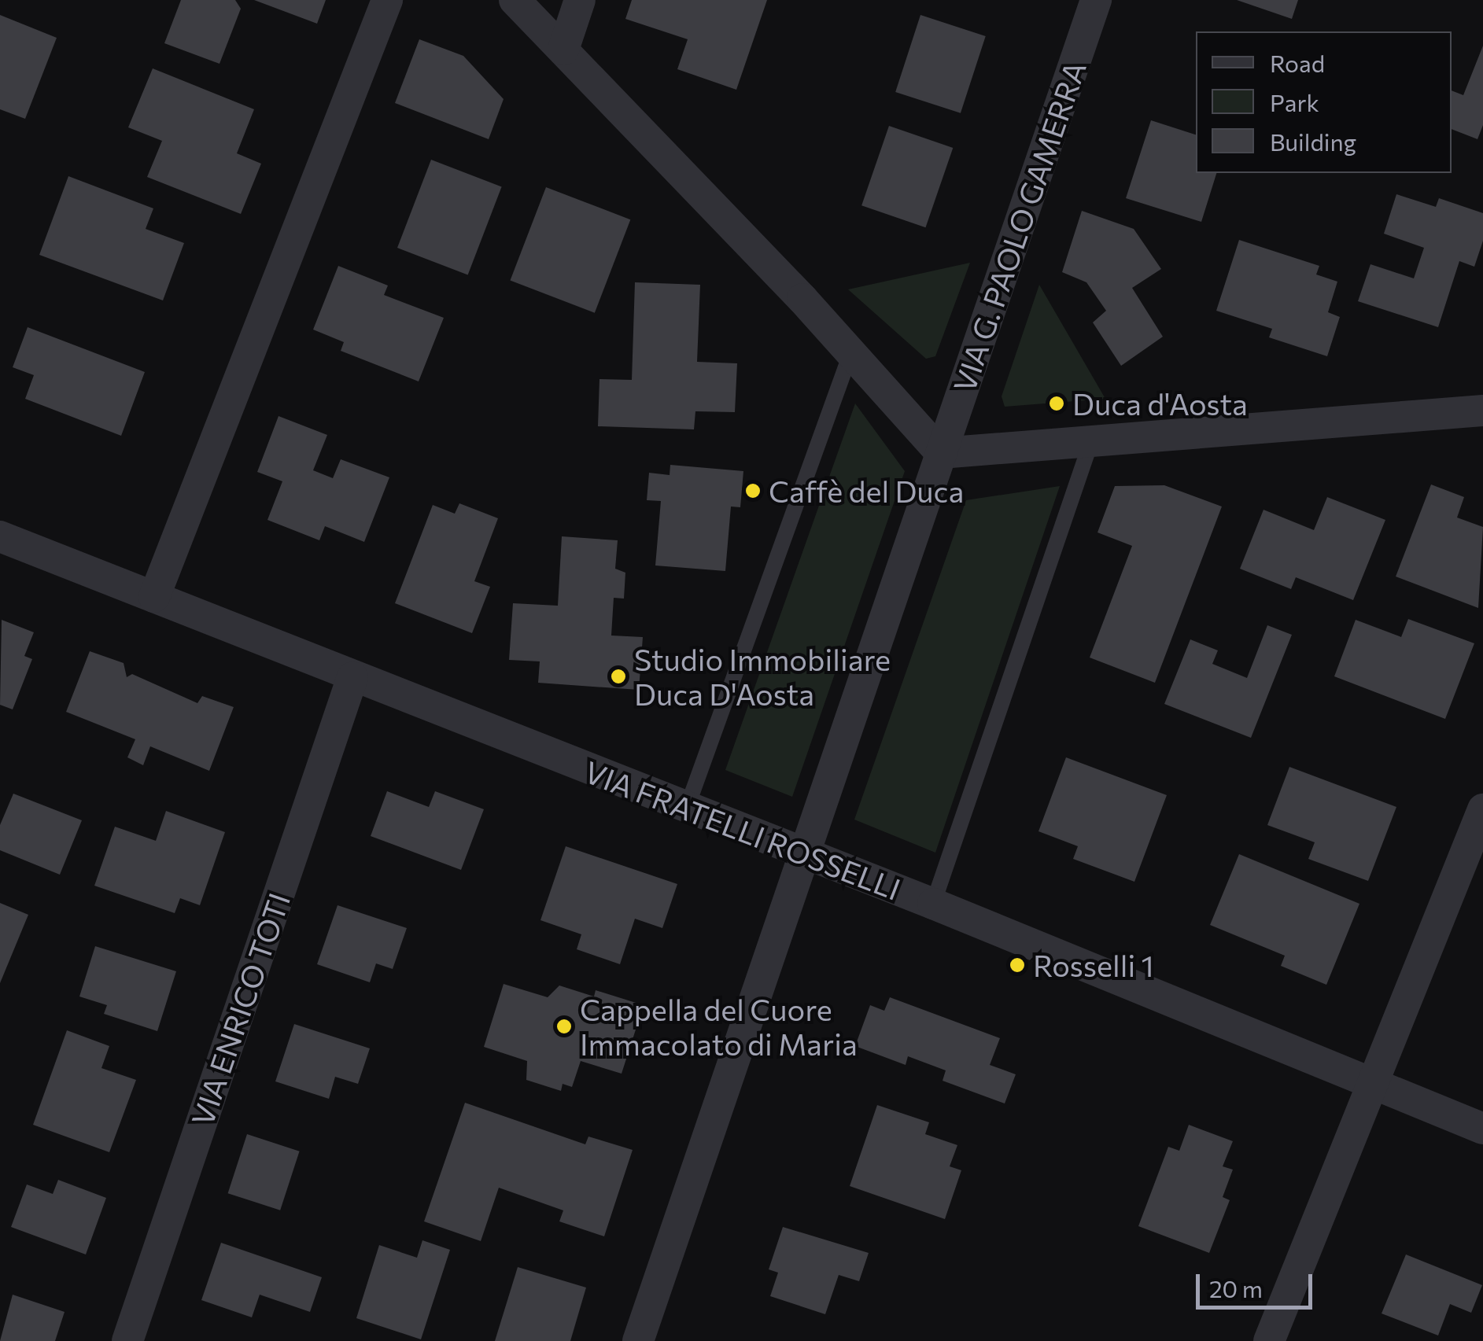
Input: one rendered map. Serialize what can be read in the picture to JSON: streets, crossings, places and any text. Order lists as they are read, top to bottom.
{
  "streets": {
    "street": ["VIA G. PAOLO GAMERRA", "VIA FRATELLI ROSSELLI", "VIA ENRICO TOTI"]
  },
  "crossings": [
    ["VIA G. PAOLO GAMERRA", "VIA FRATELLI ROSSELLI"],
    ["VIA FRATELLI ROSSELLI", "VIA ENRICO TOTI"]
  ],
  "places": [
    "Duca d'Aosta",
    "Caffè del Duca",
    "Studio Immobiliare Duca D'Aosta",
    "Rosselli 1",
    "Cappella del Cuore Immacolato di Maria"
  ],
  "legend": ["Road", "Park", "Building"],
  "scale_bar": "20 m"
}
